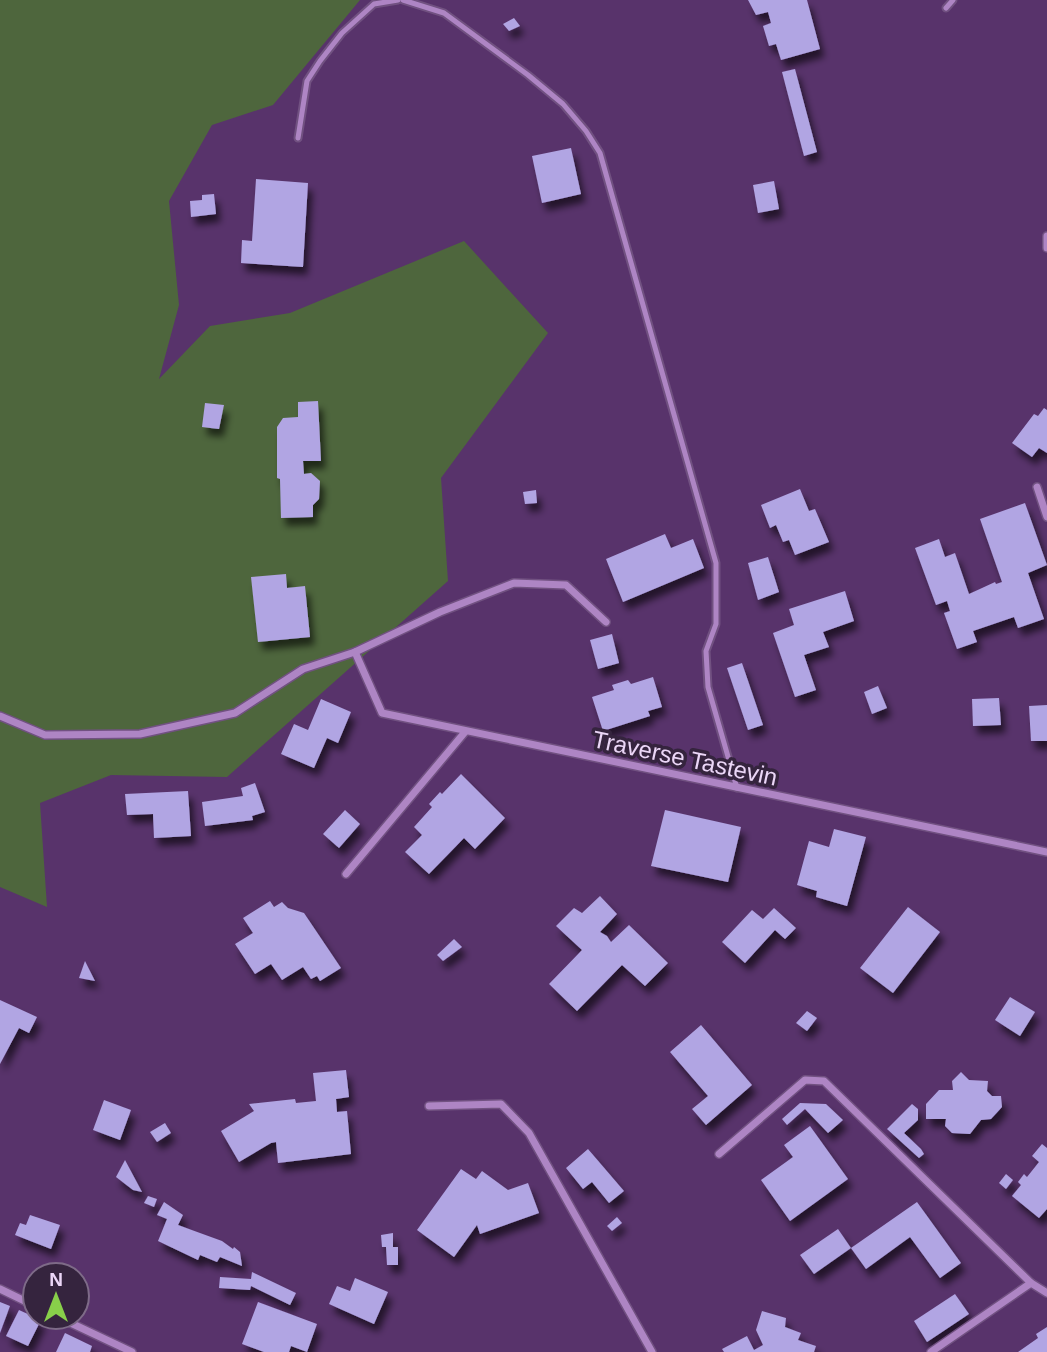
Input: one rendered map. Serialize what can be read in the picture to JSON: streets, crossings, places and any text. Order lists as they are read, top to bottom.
{
  "streets": {
    "street": ["Traverse Tastevin"]
  },
  "north": "top"
}
